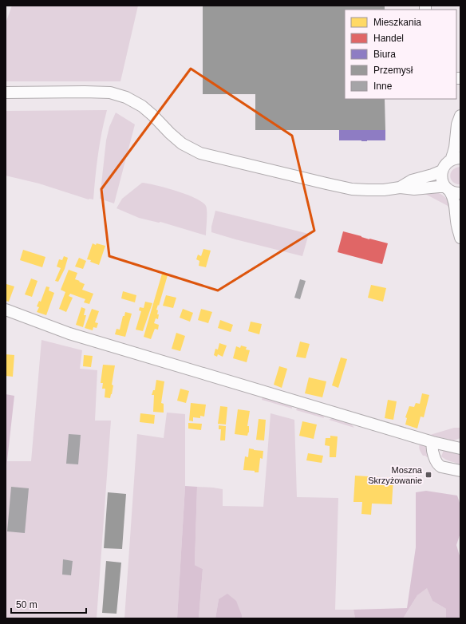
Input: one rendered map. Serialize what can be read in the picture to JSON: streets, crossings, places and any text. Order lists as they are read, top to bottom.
{
  "places": {
    "transit": ["Moszna Skrzyżowanie"]
  },
  "legend": [
    "Mieszkania",
    "Handel",
    "Biura",
    "Przemysł",
    "Inne"
  ],
  "scale_bar": "50 m"
}
